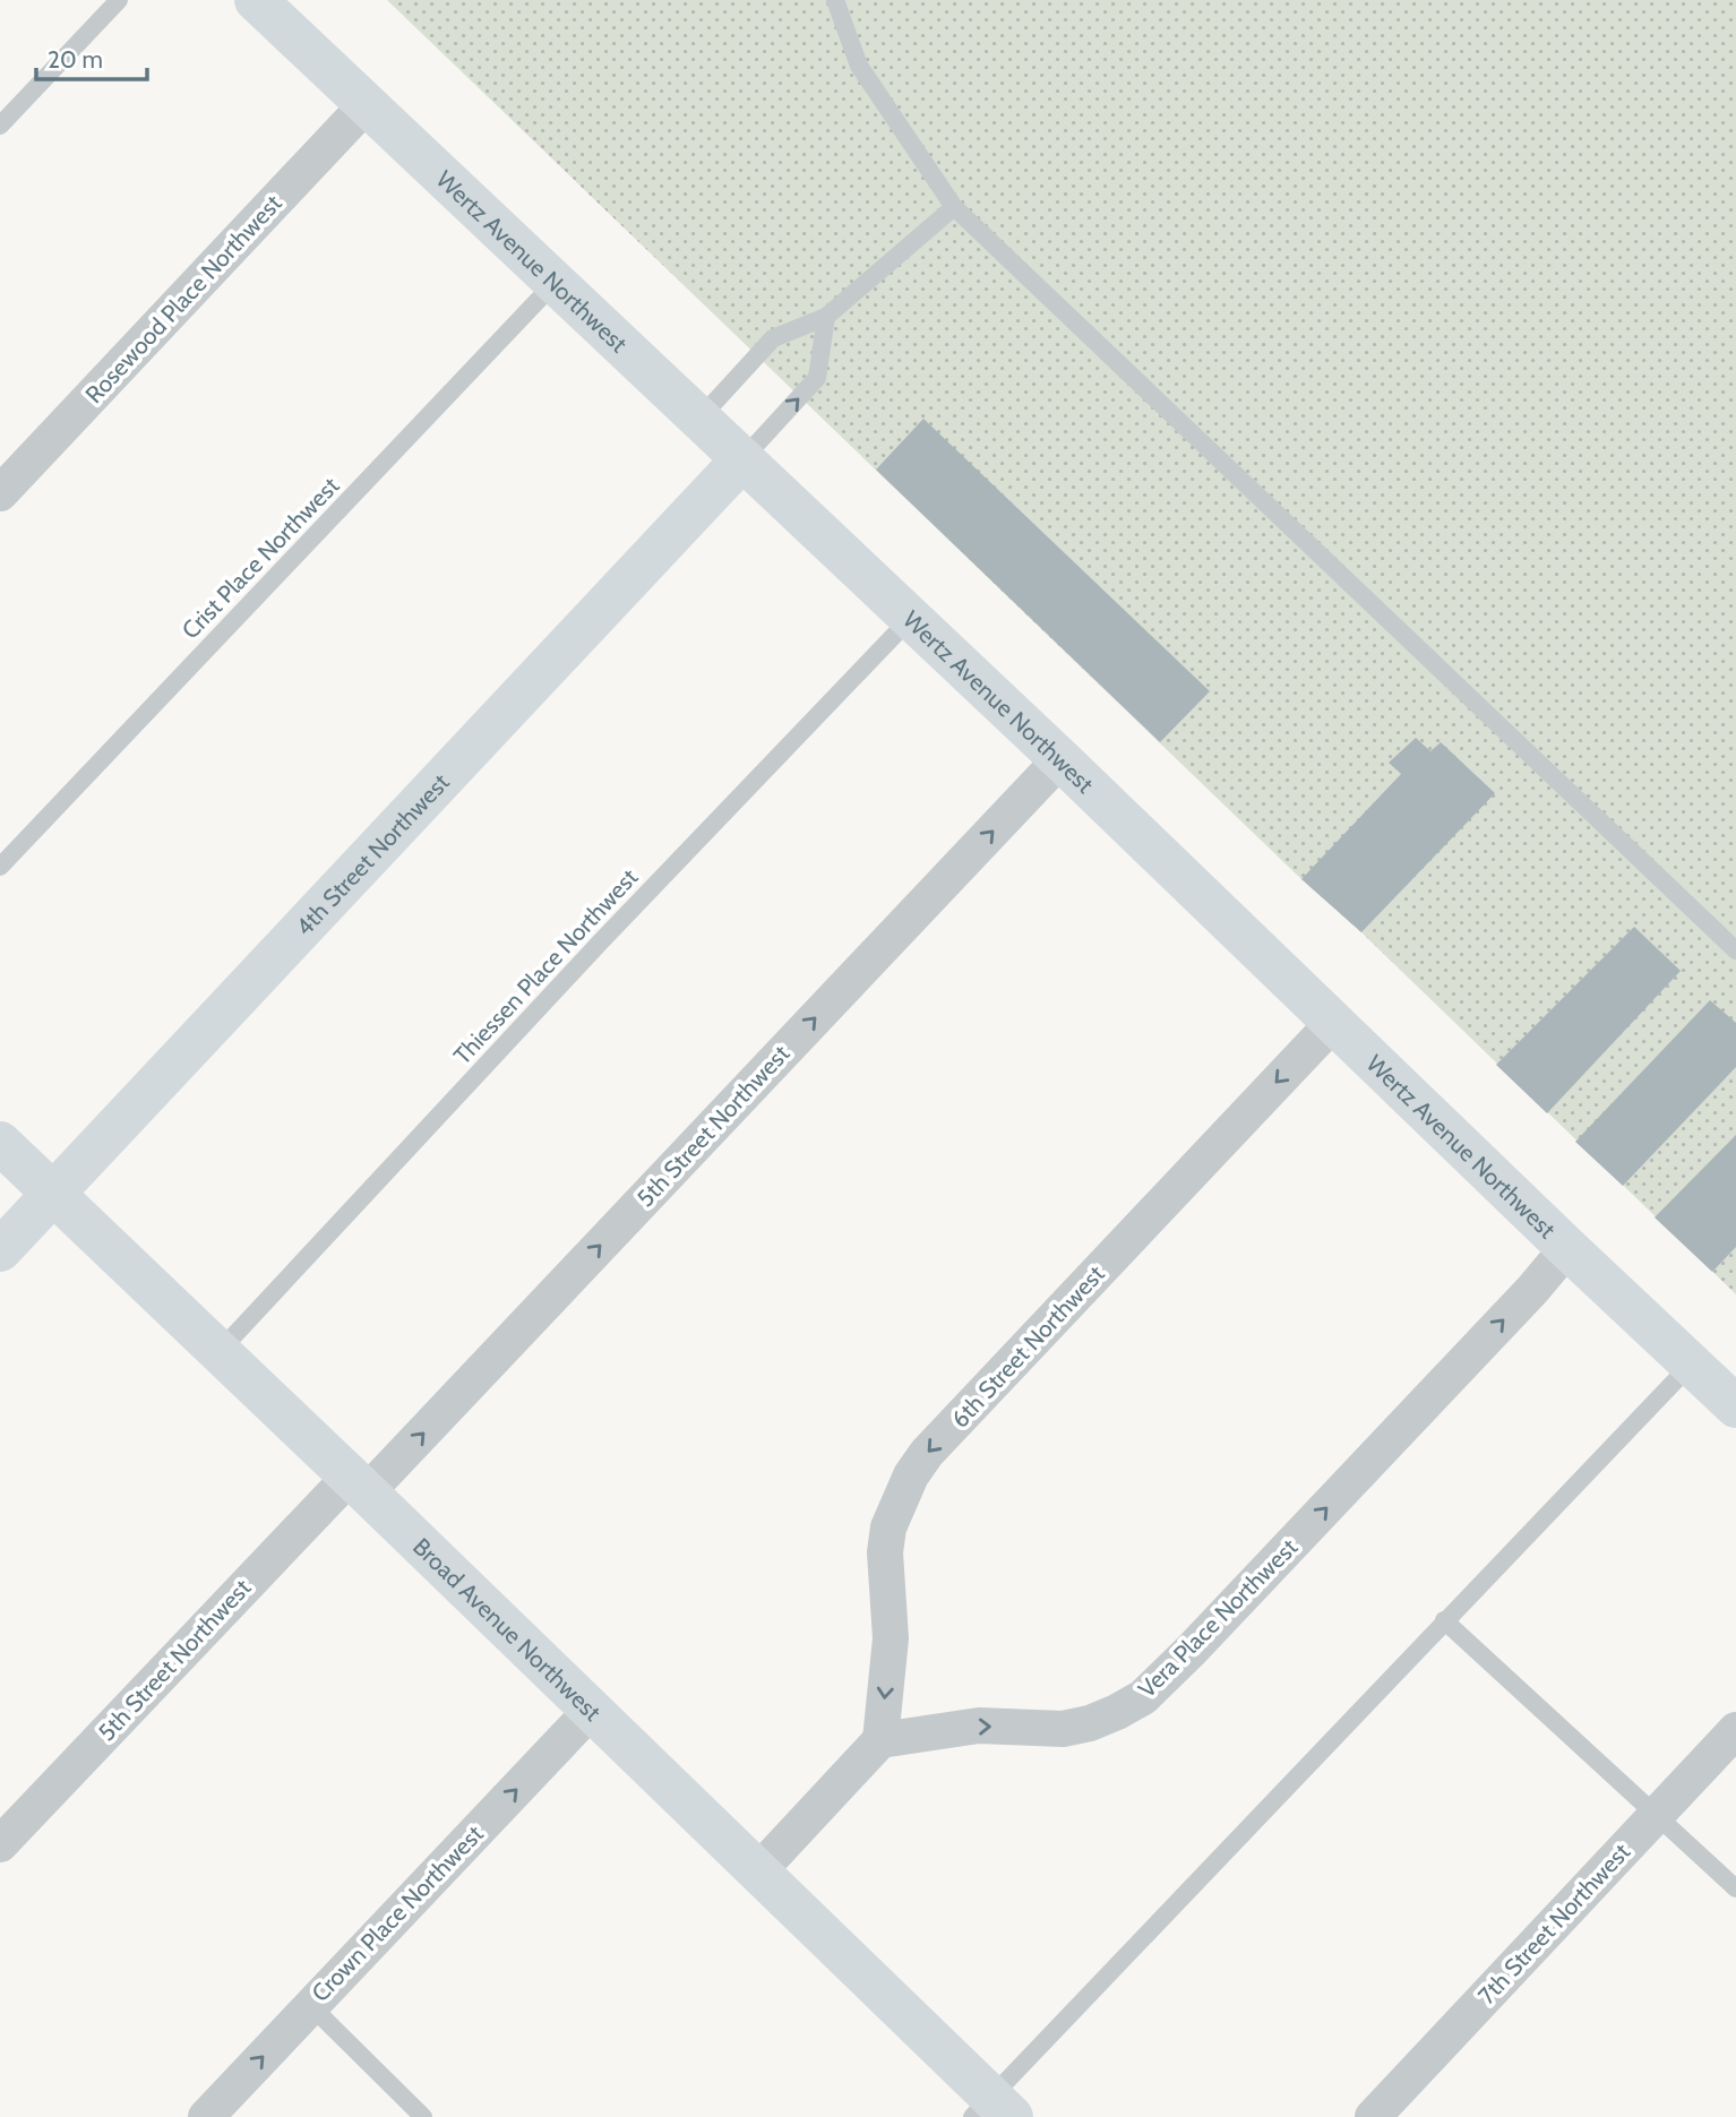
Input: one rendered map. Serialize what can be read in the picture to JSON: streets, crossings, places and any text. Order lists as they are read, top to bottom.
{
  "streets": {
    "street": [
      "Wertz Avenue Northwest",
      "Rosewood Place Northwest",
      "4th Street Northwest",
      "5th Street Northwest",
      "6th Street Northwest",
      "Vera Place Northwest",
      "Broad Avenue Northwest",
      "Crown Place Northwest",
      "7th Street Northwest"
    ],
    "lane": ["Crist Place Northwest", "Thiessen Place Northwest"]
  },
  "crossings": [
    ["Wertz Avenue Northwest", "Rosewood Place Northwest"],
    ["Wertz Avenue Northwest", "Crist Place Northwest"],
    ["Wertz Avenue Northwest", "4th Street Northwest"],
    ["Wertz Avenue Northwest", "Thiessen Place Northwest"],
    ["Wertz Avenue Northwest", "5th Street Northwest"],
    ["Wertz Avenue Northwest", "6th Street Northwest"],
    ["Wertz Avenue Northwest", "Vera Place Northwest"],
    ["4th Street Northwest", "Broad Avenue Northwest"],
    ["Thiessen Place Northwest", "Broad Avenue Northwest"],
    ["5th Street Northwest", "Broad Avenue Northwest"],
    ["6th Street Northwest", "Vera Place Northwest"],
    ["Broad Avenue Northwest", "Crown Place Northwest"]
  ],
  "one_way": [
    "5th Street Northwest",
    "6th Street Northwest",
    "Vera Place Northwest",
    "Crown Place Northwest"
  ],
  "scale_bar": "20 m"
}
